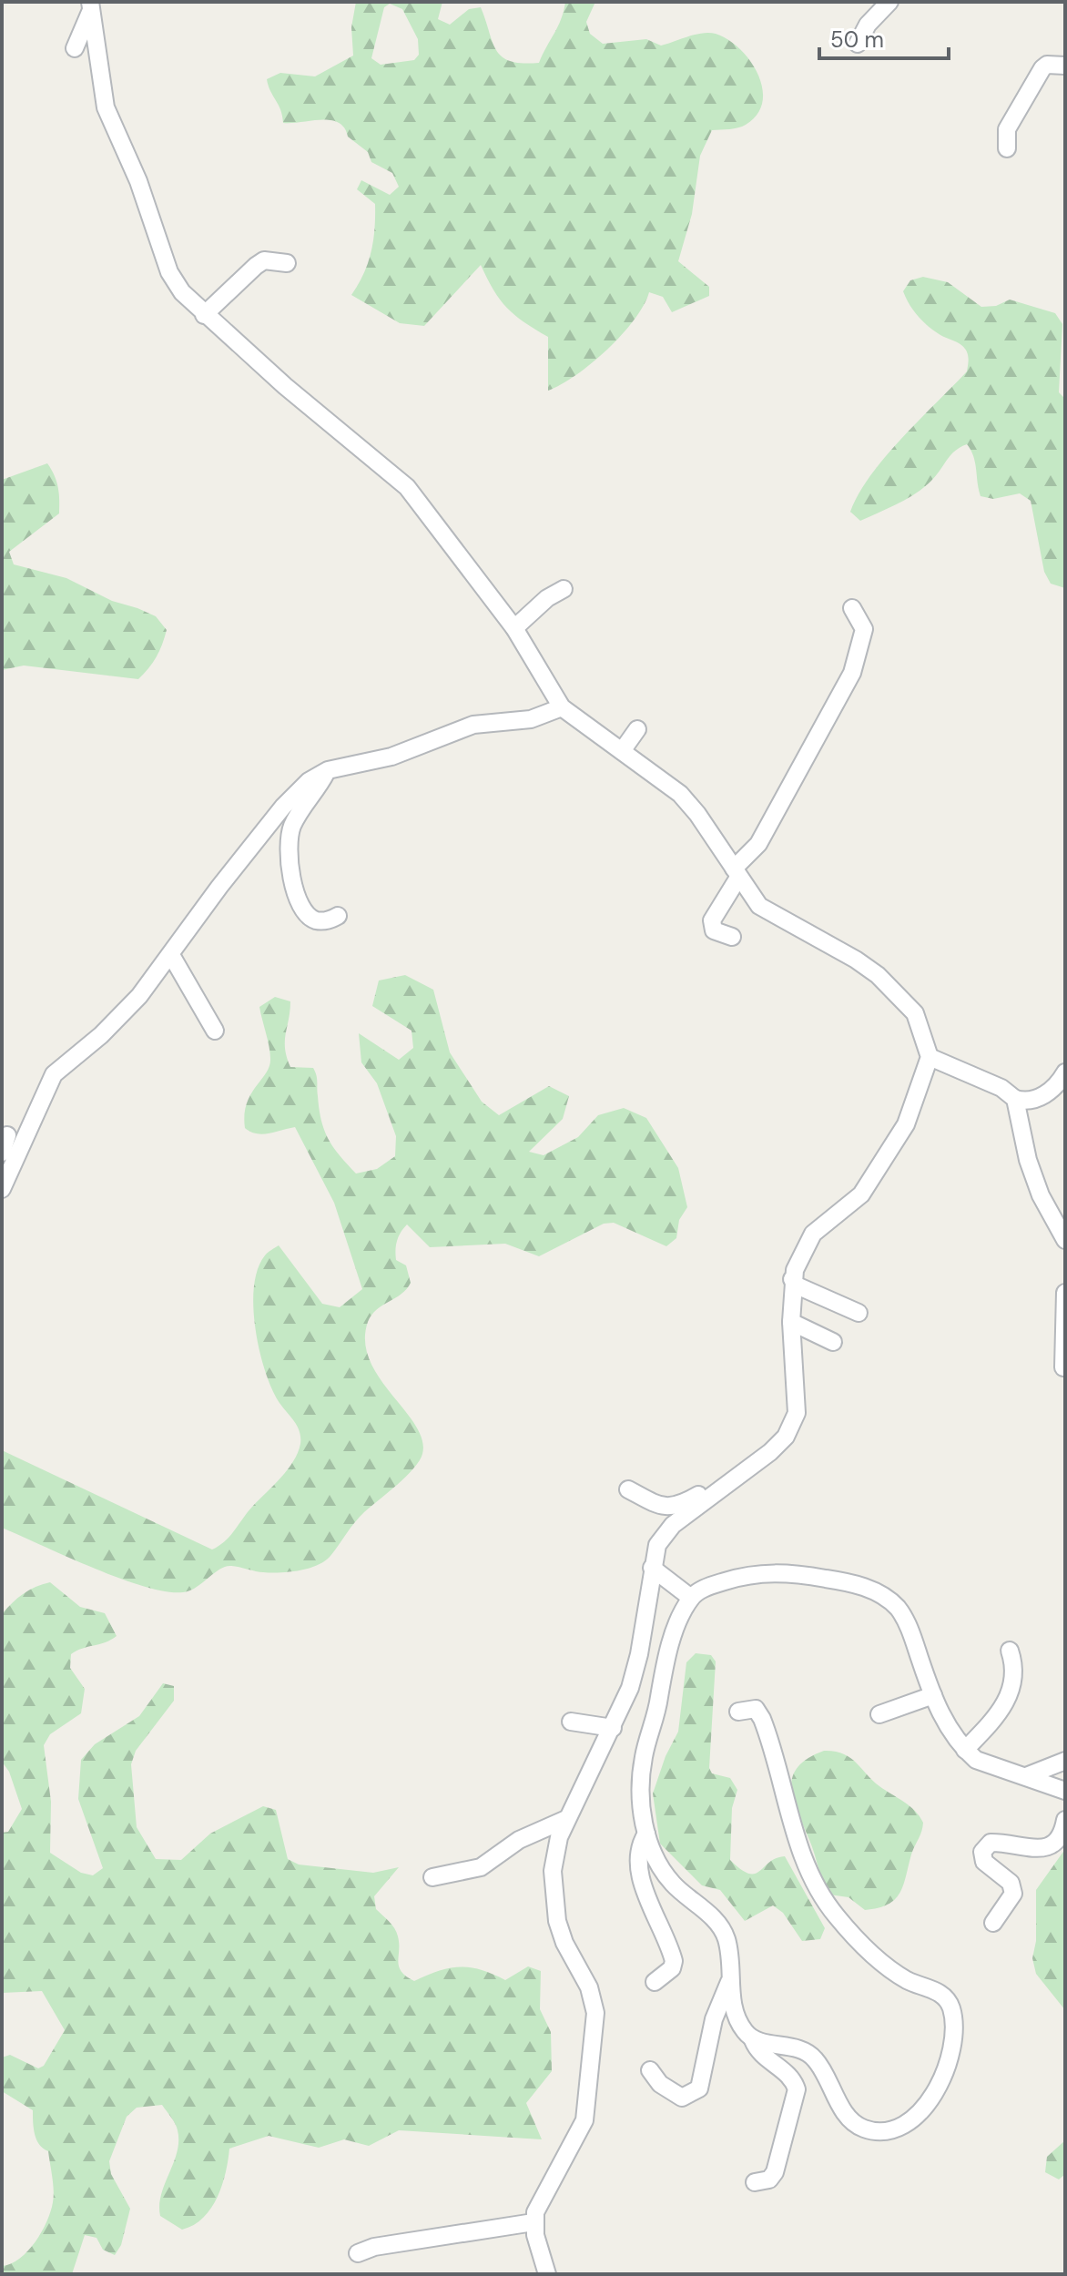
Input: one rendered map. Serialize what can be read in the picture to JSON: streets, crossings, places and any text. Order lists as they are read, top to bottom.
{
  "scale_bar": "50 m"
}
